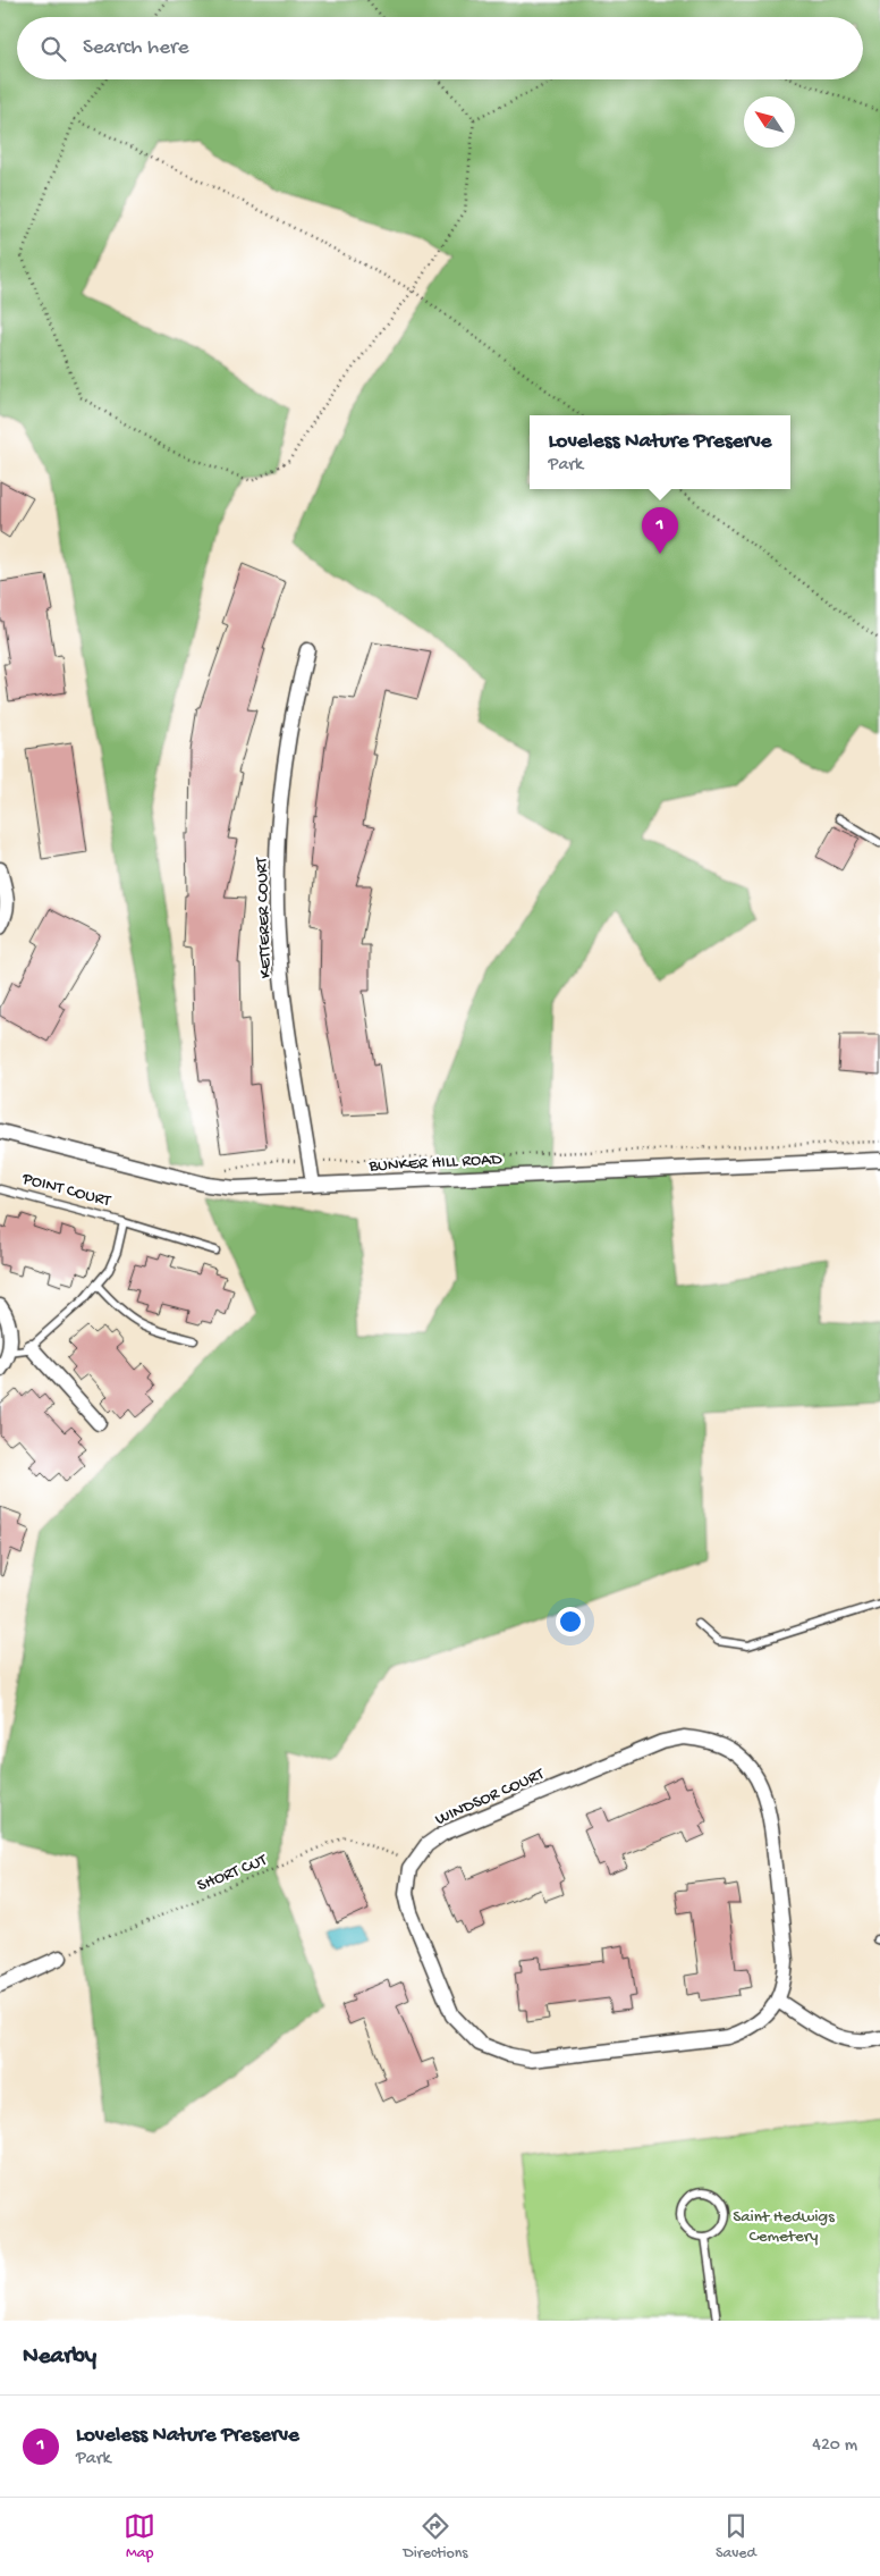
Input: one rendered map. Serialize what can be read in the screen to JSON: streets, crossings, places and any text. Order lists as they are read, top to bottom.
{
  "streets": {
    "street": ["KETTERER COURT", "BUNKER HILL ROAD", "WINDSOR COURT"],
    "lane": ["POINT COURT"],
    "path": ["SHORT CUT"]
  },
  "crossings": [
    ["KETTERER COURT", "BUNKER HILL ROAD"],
    ["WINDSOR COURT", "SHORT CUT"]
  ],
  "parks": ["Saint Hedwigs Cemetery"],
  "north": "top left",
  "page": {
    "search": "Search here",
    "popup": ["Loveless Nature Preserve", "Park"],
    "pins": "1",
    "heading": "Nearby",
    "list": [
      {
        "mark": "1",
        "name": "Loveless Nature Preserve",
        "note": "Park",
        "value": "420 m"
      }
    ],
    "nav": ["Map", "Directions", "Saved"]
  }
}
